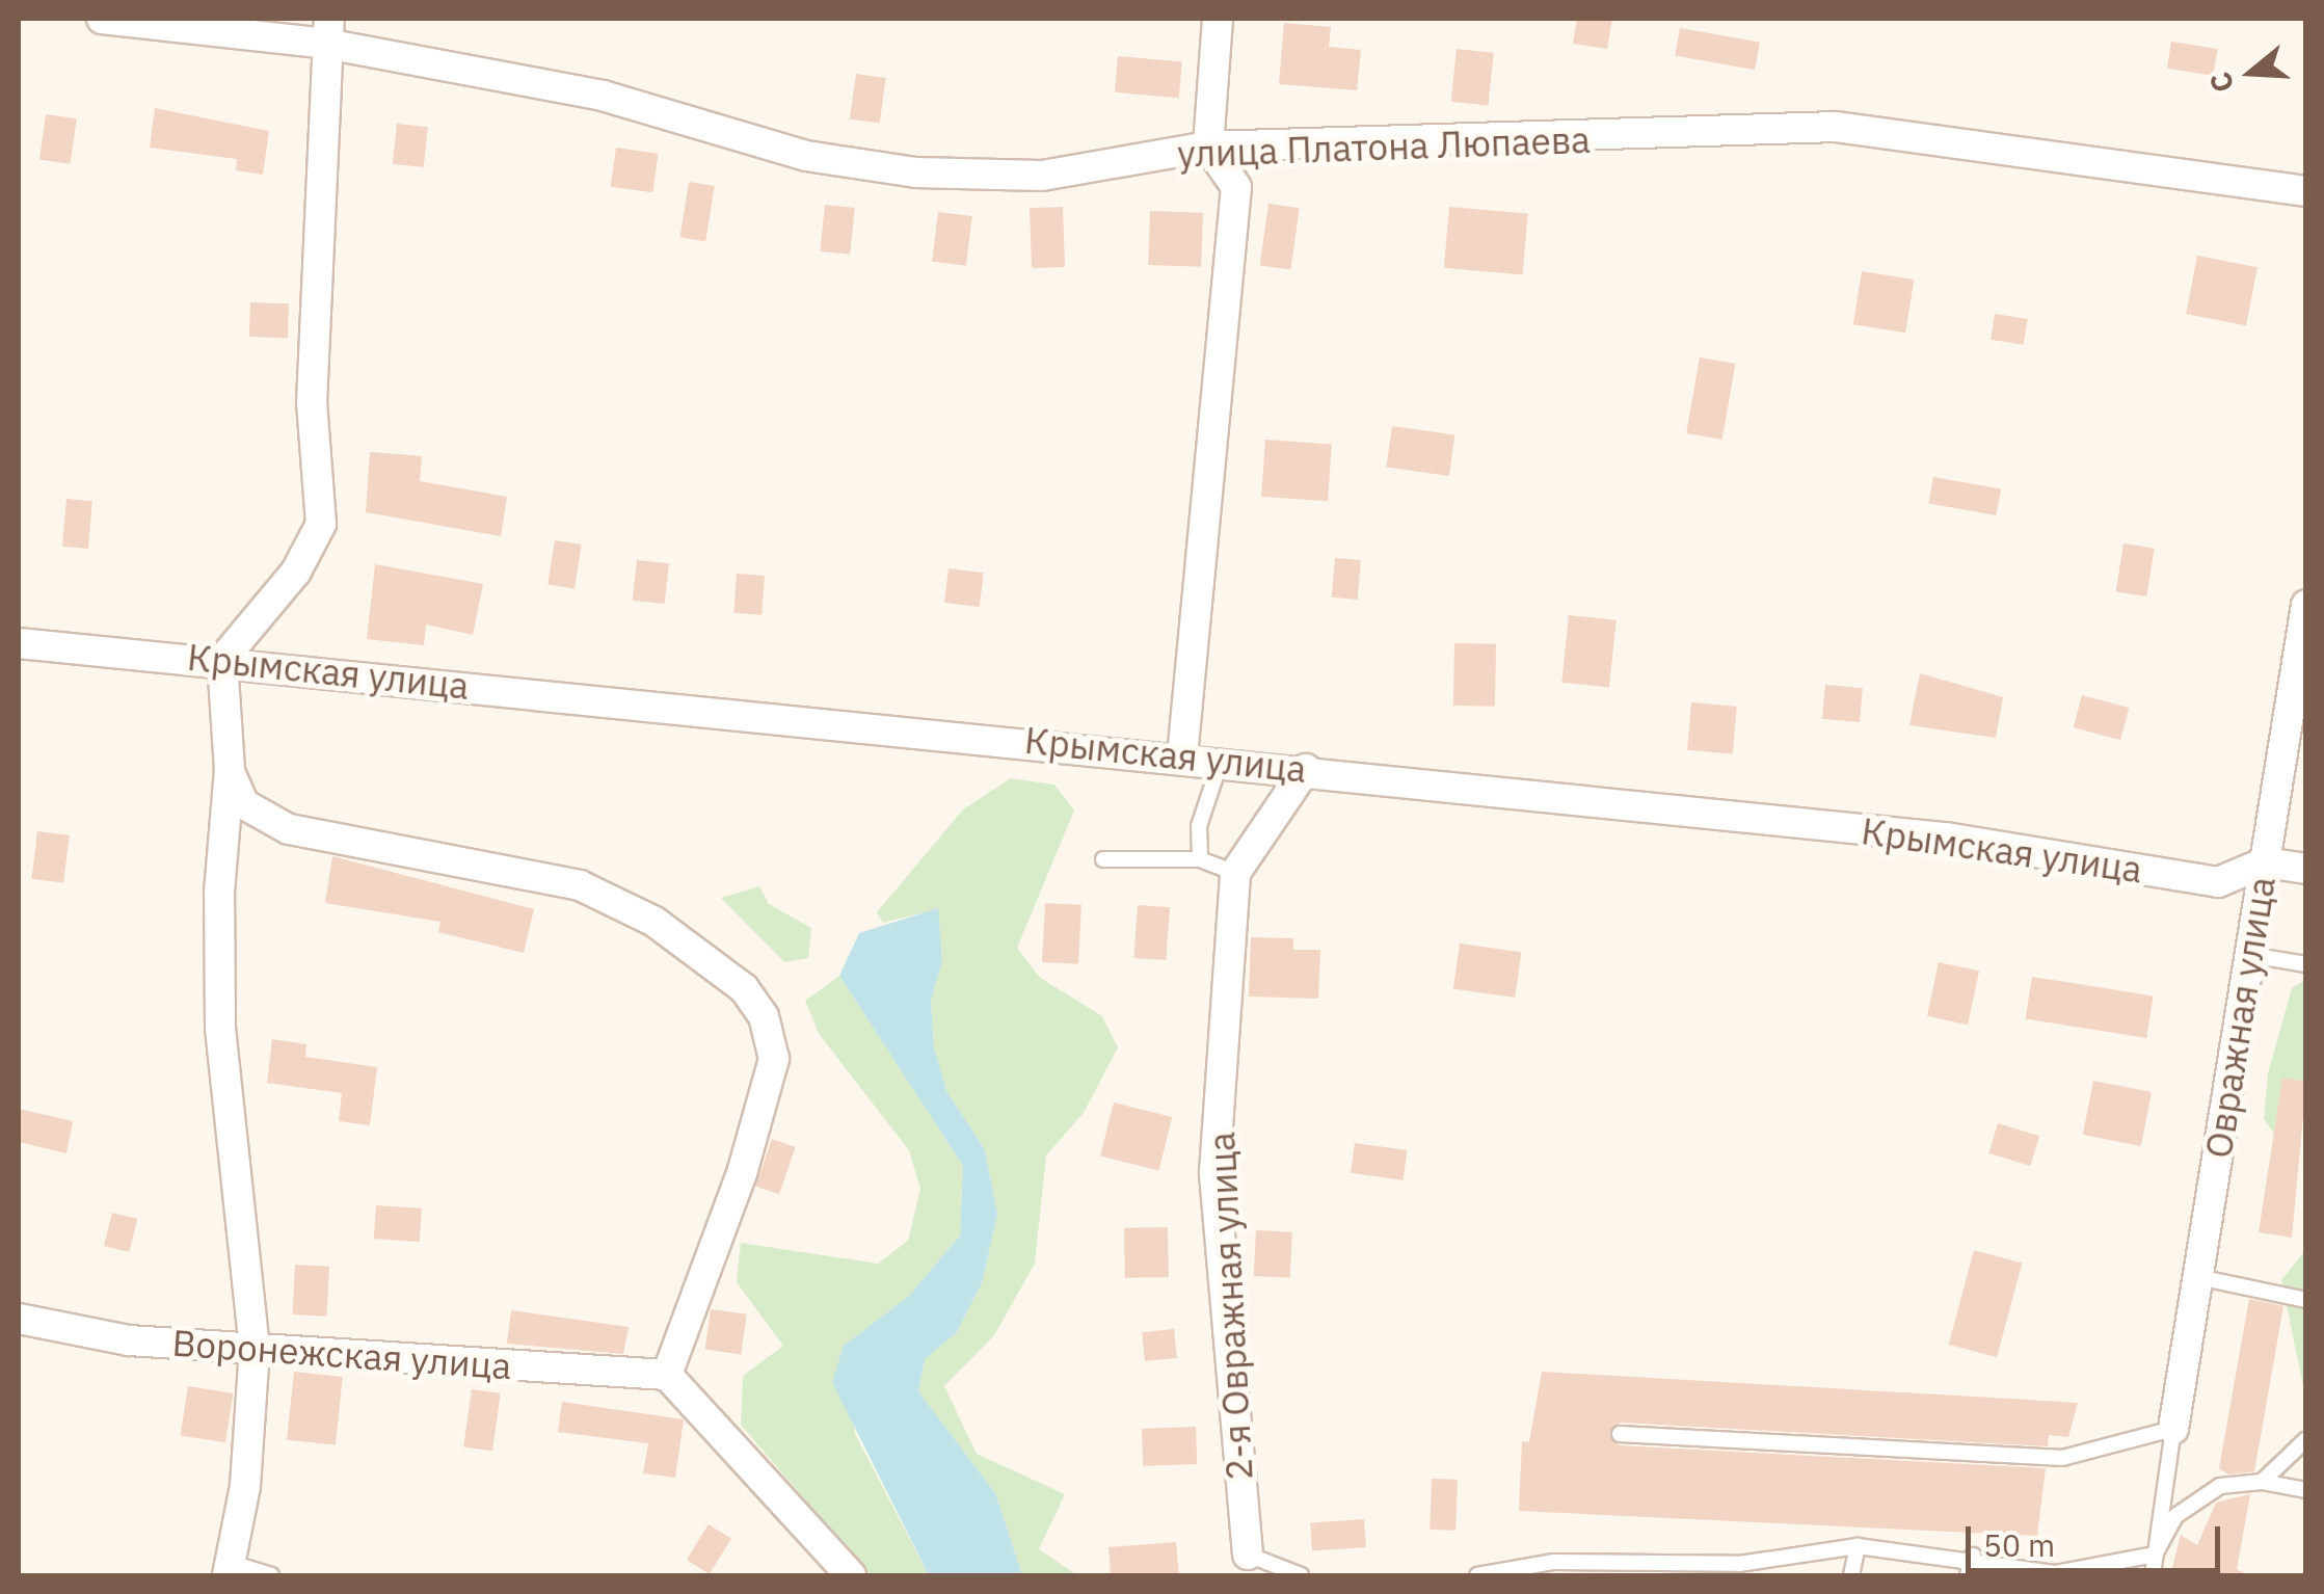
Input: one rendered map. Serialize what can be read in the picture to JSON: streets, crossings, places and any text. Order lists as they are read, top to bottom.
{
  "streets": {
    "street": [
      "улица Платона Люпаева",
      "Крымская улица",
      "Овражная улица",
      "2-я Овражная улица",
      "Воронежская улица"
    ]
  },
  "crossings": [
    ["Крымская улица", "Овражная улица"]
  ],
  "scale_bar": "50 m",
  "north": "left"
}
